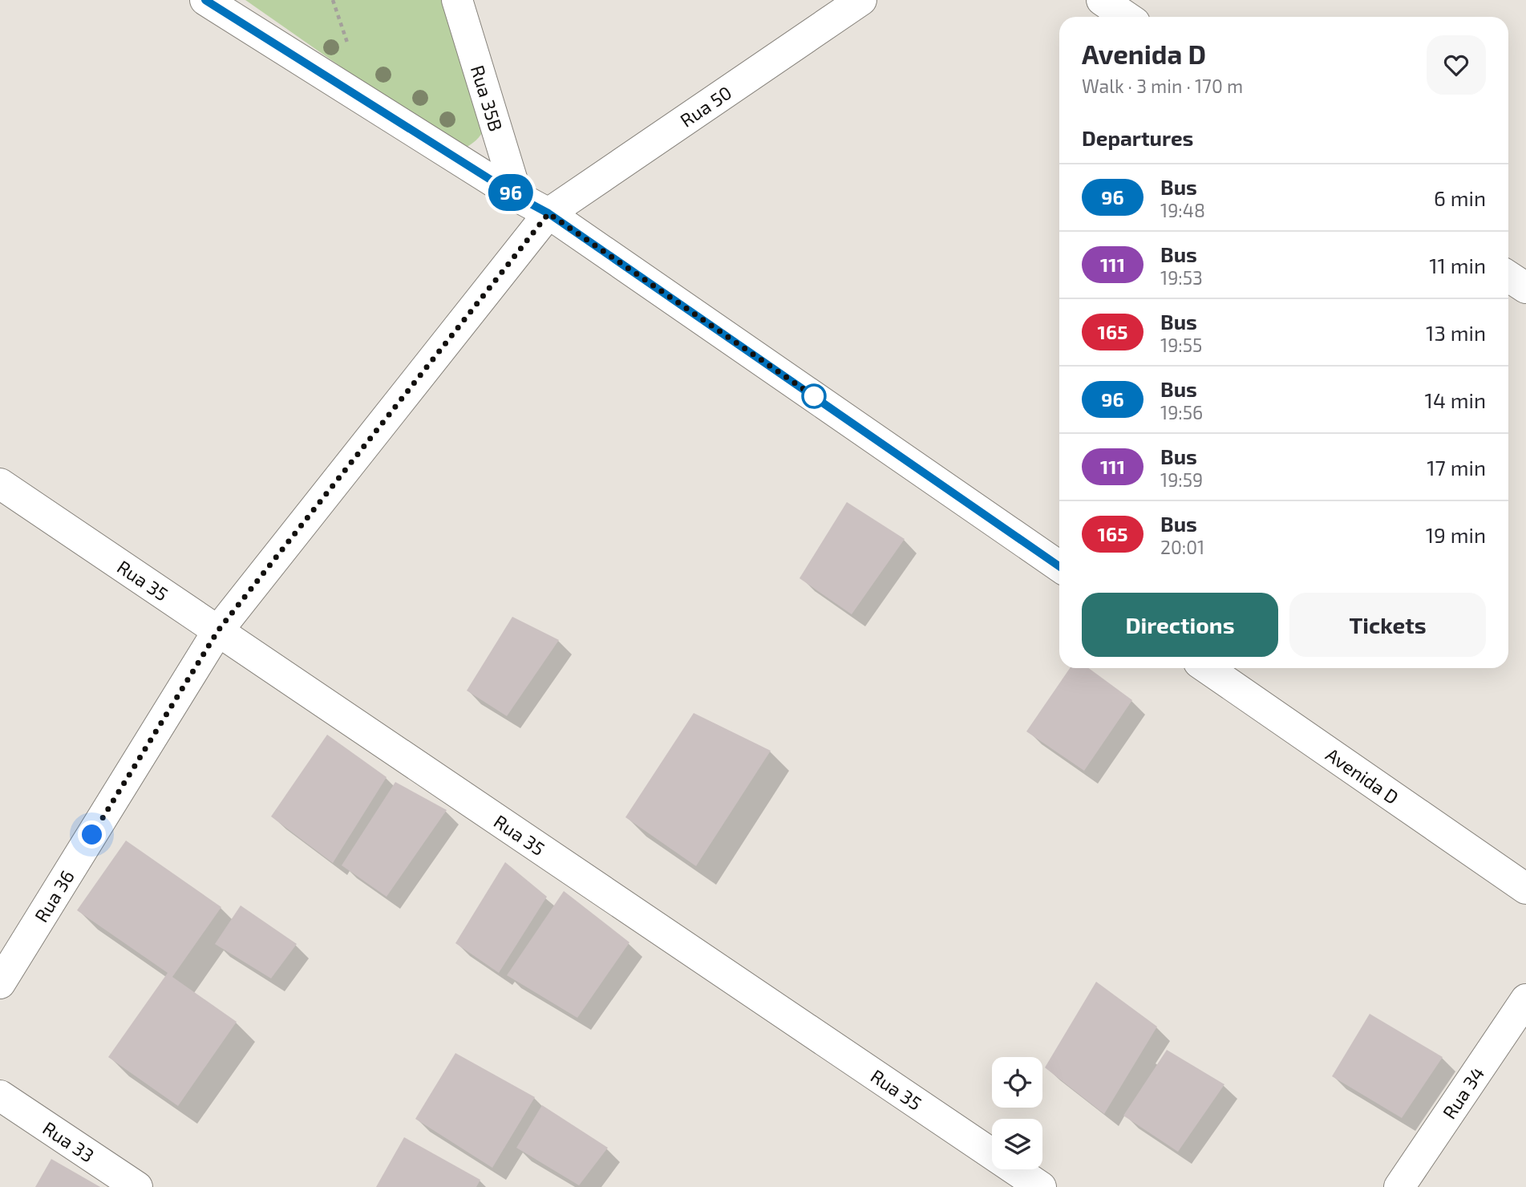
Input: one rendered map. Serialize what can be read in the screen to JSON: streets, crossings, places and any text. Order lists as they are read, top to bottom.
{
  "streets": {
    "street": [
      "Rua 35B",
      "Rua 50",
      "Rua 35",
      "Avenida D",
      "Rua 36",
      "Rua 34",
      "Rua 33"
    ]
  },
  "crossings": [
    ["Rua 50", "Rua 36"],
    ["Rua 35", "Rua 36"]
  ],
  "lines": ["bus line 96"],
  "page": {
    "on_map": "96",
    "heading": [
      ["Avenida D", "Walk · 3 min · 170 m"],
      "Departures"
    ],
    "list": [
      {
        "mark": "96",
        "name": "Bus",
        "note": "19:48",
        "value": "6 min"
      },
      {
        "mark": "111",
        "name": "Bus",
        "note": "19:53",
        "value": "11 min"
      },
      {
        "mark": "165",
        "name": "Bus",
        "note": "19:55",
        "value": "13 min"
      },
      {
        "mark": "96",
        "name": "Bus",
        "note": "19:56",
        "value": "14 min"
      },
      {
        "mark": "111",
        "name": "Bus",
        "note": "19:59",
        "value": "17 min"
      },
      {
        "mark": "165",
        "name": "Bus",
        "note": "20:01",
        "value": "19 min"
      }
    ],
    "buttons": ["Directions", "Tickets"]
  }
}
